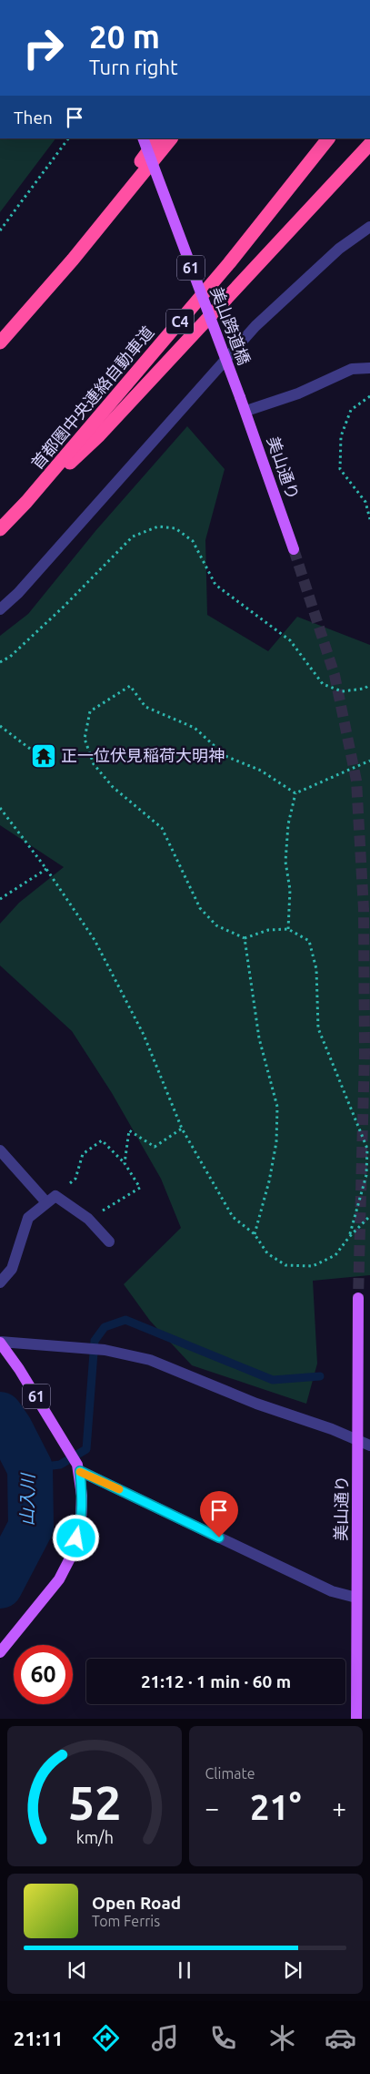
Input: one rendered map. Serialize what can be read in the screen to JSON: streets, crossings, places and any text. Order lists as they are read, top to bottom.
{
  "streets": {
    "highway": ["C4", "首都圏中央連絡自動車道"],
    "main road": ["61", "美山跨道橋", "美山通り"]
  },
  "crossings": [
    ["美山跨道橋", "美山通り"]
  ],
  "water": ["山入川"],
  "places": {
    "temple": ["正一位伏見稲荷大明神"]
  },
  "page": {
    "turn": ["20 m", "Turn right"],
    "then": "Then",
    "limit": "60",
    "trip": "21:12 · 1 min · 60 m",
    "tile": "Climate",
    "heat": ["−", "21°", "+"],
    "song": ["Open Road", "Tom Ferris"],
    "tabs": "21:11",
    "gauge": ["52", "km/h"]
  }
}
